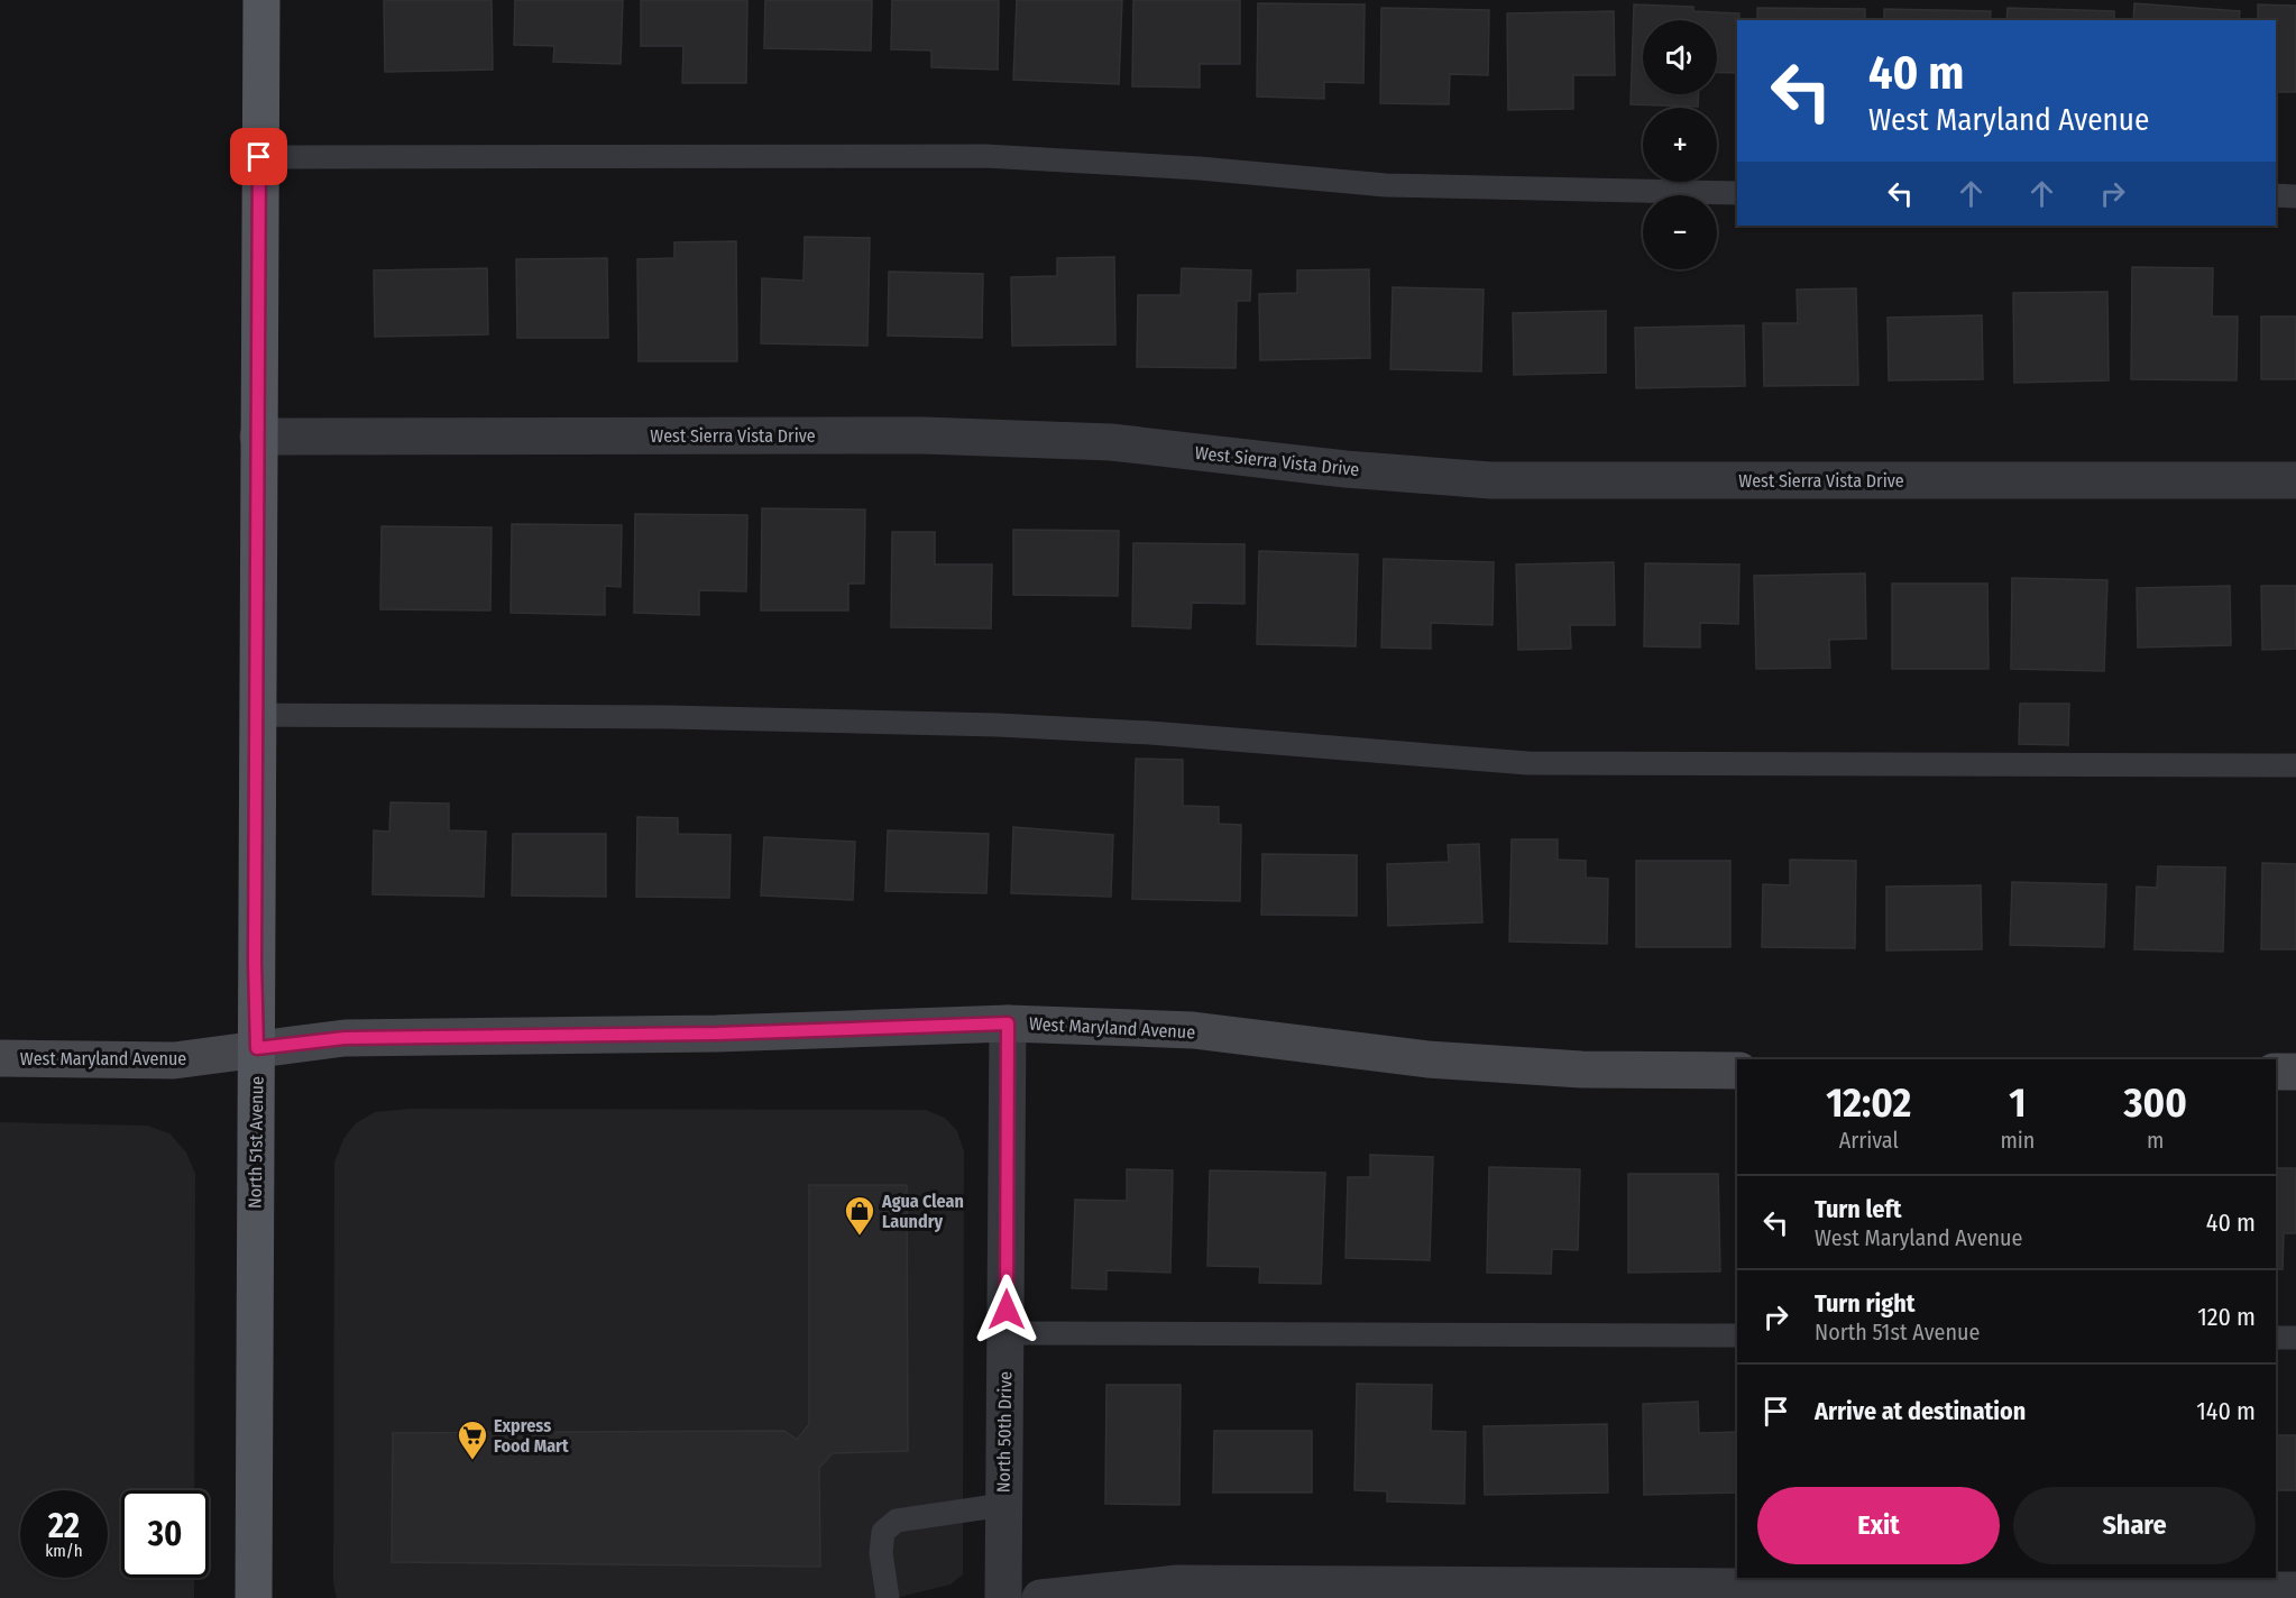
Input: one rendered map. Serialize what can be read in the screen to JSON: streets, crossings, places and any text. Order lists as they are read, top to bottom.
{
  "streets": {
    "main road": ["North 51st Avenue"],
    "street": ["West Sierra Vista Drive", "West Maryland Avenue", "North 50th Drive"]
  },
  "crossings": [
    ["West Sierra Vista Drive", "North 51st Avenue"],
    ["West Maryland Avenue", "North 51st Avenue"],
    ["West Maryland Avenue", "North 50th Drive"]
  ],
  "places": {
    "shop": ["Agua Clean Laundry"],
    "supermarket": ["Express Food Mart"]
  },
  "page": {
    "map_buttons": ["+", "−"],
    "turn": ["40 m", "West Maryland Avenue"],
    "eta": [
      "12:02",
      "Arrival",
      "1",
      "min",
      "300",
      "m"
    ],
    "list": [
      {
        "name": "Turn left",
        "note": "West Maryland Avenue",
        "value": "40 m"
      },
      {
        "name": "Turn right",
        "note": "North 51st Avenue",
        "value": "120 m"
      },
      {
        "name": "Arrive at destination",
        "value": "140 m"
      }
    ],
    "buttons": ["Exit", "Share"],
    "speed": "22 km/h",
    "limit": "30"
  }
}
